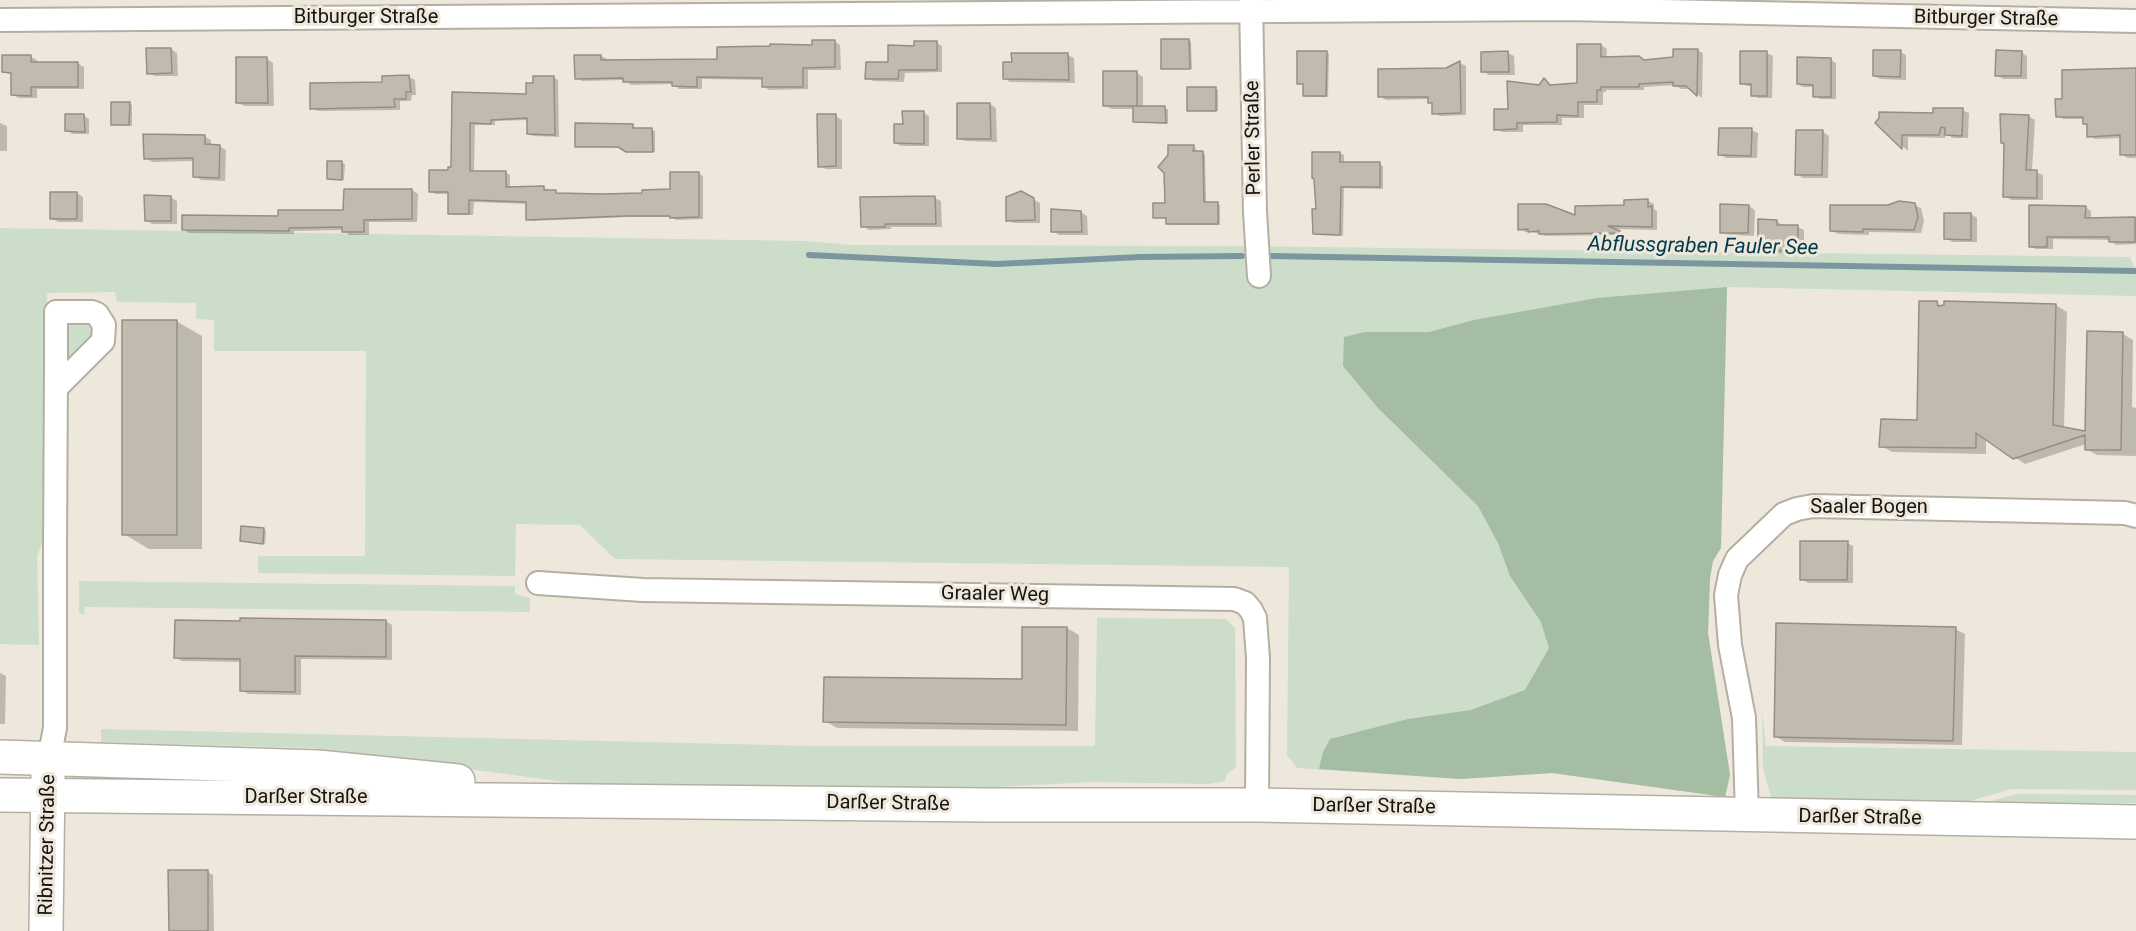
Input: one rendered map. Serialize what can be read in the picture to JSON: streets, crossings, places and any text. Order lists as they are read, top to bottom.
{
  "streets": {
    "main road": ["Darßer Straße", "Ribnitzer Straße"],
    "street": [
      "Bitburger Straße",
      "Perler Straße",
      "Saaler Bogen",
      "Graaler Weg"
    ]
  },
  "crossings": [
    ["Bitburger Straße", "Perler Straße"],
    ["Saaler Bogen", "Darßer Straße"],
    ["Graaler Weg", "Darßer Straße"],
    ["Darßer Straße", "Ribnitzer Straße"]
  ],
  "water": ["Abflussgraben Fauler See"]
}
